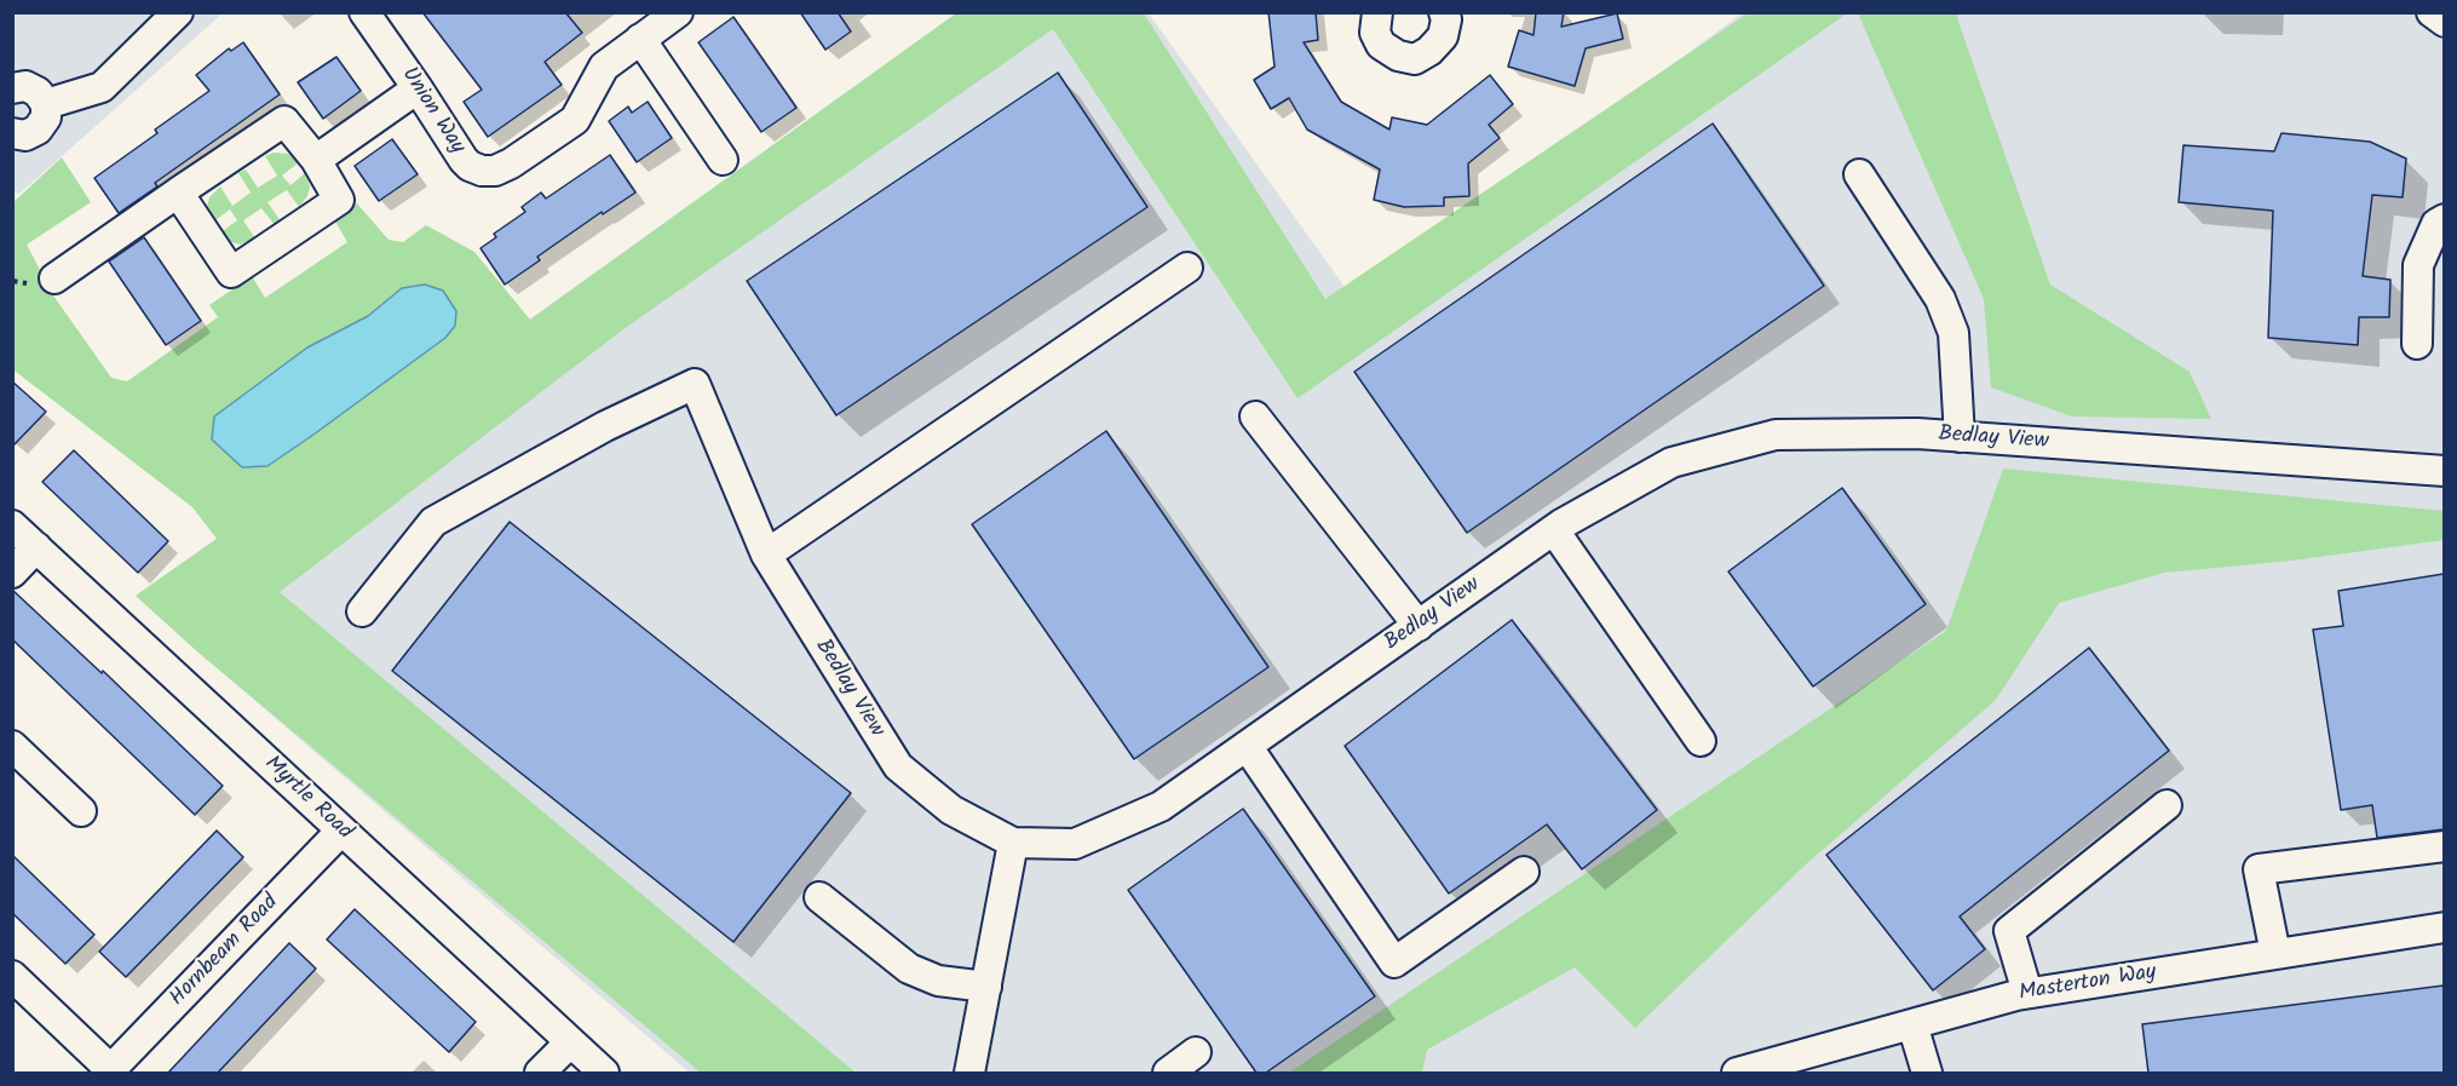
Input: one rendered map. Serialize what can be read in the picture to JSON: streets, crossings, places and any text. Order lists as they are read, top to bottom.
{
  "streets": {
    "street": [
      "Union Way",
      "Bedlay View",
      "Myrtle Road",
      "Hornbeam Road",
      "Masterton Way"
    ]
  },
  "crossings": [
    ["Myrtle Road", "Hornbeam Road"]
  ]
}
